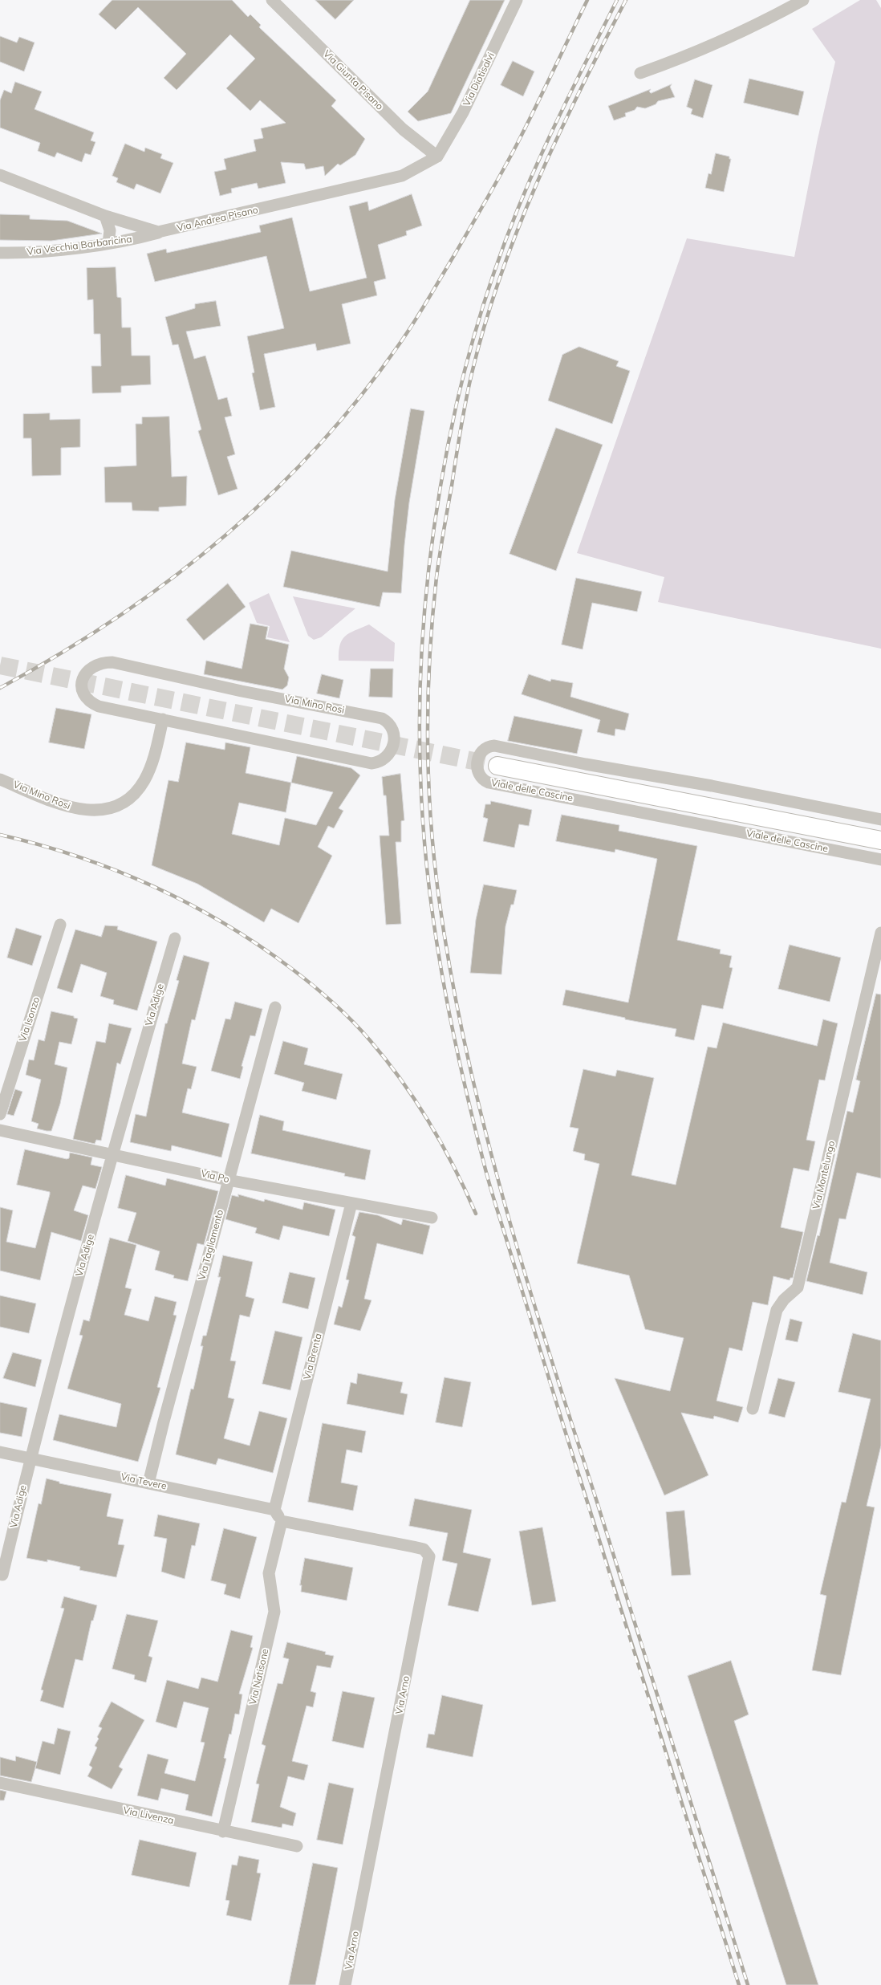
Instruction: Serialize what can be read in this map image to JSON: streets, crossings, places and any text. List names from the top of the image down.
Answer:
{
  "streets": {
    "main road": ["Viale delle Cascine"],
    "street": [
      "Via Diotisalvi",
      "Via Giunta Pisano",
      "Via Andrea Pisano",
      "Via Vecchia Barbaricina",
      "Via Mino Rosi",
      "Via Adige",
      "Via Isonzo",
      "Via Montelungo",
      "Via Po",
      "Via Tagliamento",
      "Via Brenta",
      "Via Tevere",
      "Via Natisone",
      "Via Arno",
      "Via Livenza"
    ]
  },
  "crossings": [
    ["Via Diotisalvi", "Via Giunta Pisano"],
    ["Via Diotisalvi", "Via Andrea Pisano"],
    ["Via Giunta Pisano", "Via Andrea Pisano"],
    ["Via Andrea Pisano", "Via Vecchia Barbaricina"],
    ["Via Adige", "Via Po"],
    ["Via Adige", "Via Tevere"],
    ["Via Po", "Via Tagliamento"],
    ["Via Po", "Via Brenta"],
    ["Via Tagliamento", "Via Tevere"],
    ["Via Brenta", "Via Tevere"],
    ["Via Natisone", "Via Arno"],
    ["Via Natisone", "Via Livenza"]
  ]
}
